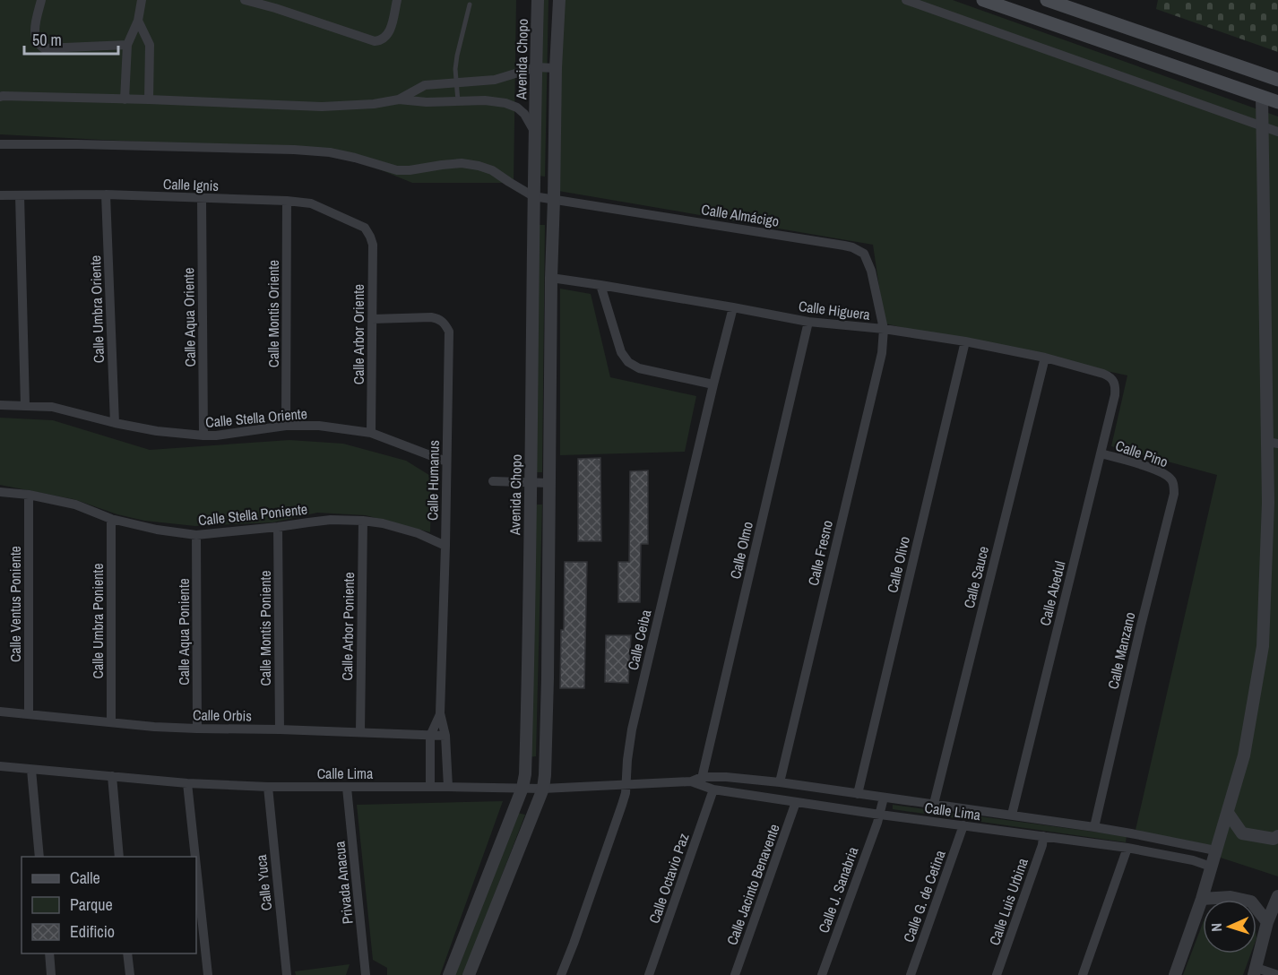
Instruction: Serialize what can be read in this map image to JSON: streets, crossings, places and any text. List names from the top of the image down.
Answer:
{
  "streets": {
    "street": [
      "Avenida Chopo",
      "Calle Ignis",
      "Calle Almácigo",
      "Calle Umbra Oriente",
      "Calle Higuera",
      "Calle Montis Oriente",
      "Calle Aqua Oriente",
      "Calle Arbor Oriente",
      "Calle Stella Oriente",
      "Calle Pino",
      "Calle Humanus",
      "Calle Stella Poniente",
      "Calle Olmo",
      "Calle Fresno",
      "Calle Olivo",
      "Calle Sauce",
      "Calle Abedul",
      "Calle Ventus Poniente",
      "Calle Umbra Poniente",
      "Calle Arbor Poniente",
      "Calle Montis Poniente",
      "Calle Aqua Poniente",
      "Calle Ceiba",
      "Calle Manzano",
      "Calle Orbis",
      "Calle Lima",
      "Calle Octavio Paz",
      "Calle Yuca",
      "Privada Anacua",
      "Calle Jacinto Benavente",
      "Calle J. Sanabria",
      "Calle G. de Cetina",
      "Calle Luis Urbina"
    ]
  },
  "crossings": [
    ["Avenida Chopo", "Calle Almácigo"],
    ["Avenida Chopo", "Calle Lima"],
    ["Calle Ignis", "Calle Umbra Oriente"],
    ["Calle Ignis", "Calle Montis Oriente"],
    ["Calle Ignis", "Calle Aqua Oriente"],
    ["Calle Ignis", "Calle Arbor Oriente"],
    ["Calle Almácigo", "Calle Higuera"],
    ["Calle Almácigo", "Calle Fresno"],
    ["Calle Umbra Oriente", "Calle Stella Oriente"],
    ["Calle Higuera", "Calle Olmo"],
    ["Calle Higuera", "Calle Fresno"],
    ["Calle Higuera", "Calle Olivo"],
    ["Calle Higuera", "Calle Sauce"],
    ["Calle Higuera", "Calle Abedul"],
    ["Calle Higuera", "Calle Ceiba"],
    ["Calle Montis Oriente", "Calle Stella Oriente"],
    ["Calle Aqua Oriente", "Calle Stella Oriente"],
    ["Calle Arbor Oriente", "Calle Stella Oriente"],
    ["Calle Arbor Oriente", "Calle Humanus"],
    ["Calle Stella Oriente", "Calle Humanus"],
    ["Calle Pino", "Calle Abedul"],
    ["Calle Pino", "Calle Manzano"],
    ["Calle Humanus", "Calle Stella Poniente"],
    ["Calle Humanus", "Calle Orbis"],
    ["Calle Humanus", "Calle Lima"],
    ["Calle Stella Poniente", "Calle Ventus Poniente"],
    ["Calle Stella Poniente", "Calle Umbra Poniente"],
    ["Calle Stella Poniente", "Calle Arbor Poniente"],
    ["Calle Stella Poniente", "Calle Montis Poniente"],
    ["Calle Stella Poniente", "Calle Aqua Poniente"],
    ["Calle Olmo", "Calle Lima"],
    ["Calle Fresno", "Calle Lima"],
    ["Calle Olivo", "Calle Lima"],
    ["Calle Sauce", "Calle Lima"],
    ["Calle Abedul", "Calle Lima"],
    ["Calle Ventus Poniente", "Calle Orbis"],
    ["Calle Umbra Poniente", "Calle Orbis"],
    ["Calle Arbor Poniente", "Calle Orbis"],
    ["Calle Montis Poniente", "Calle Orbis"],
    ["Calle Aqua Poniente", "Calle Orbis"],
    ["Calle Ceiba", "Calle Lima"],
    ["Calle Manzano", "Calle Lima"],
    ["Calle Lima", "Calle Octavio Paz"],
    ["Calle Lima", "Calle Yuca"],
    ["Calle Lima", "Privada Anacua"],
    ["Calle Lima", "Calle Jacinto Benavente"],
    ["Calle Lima", "Calle J. Sanabria"],
    ["Calle Lima", "Calle G. de Cetina"],
    ["Calle Lima", "Calle Luis Urbina"]
  ],
  "legend": ["Calle", "Parque", "Edificio"],
  "scale_bar": "50 m",
  "north": "left"
}
